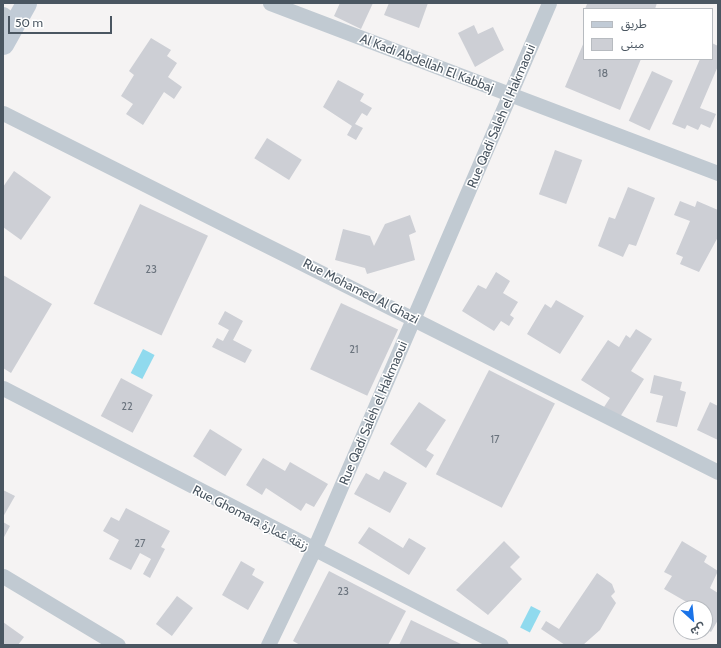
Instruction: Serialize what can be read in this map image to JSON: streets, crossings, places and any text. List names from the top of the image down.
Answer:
{
  "streets": {
    "street": [
      "Al Kadi Abdellah El Kabbaj",
      "Rue Qadi Saleh el Hakmaoui",
      "Rue Mohamed Al Ghazi",
      "Rue Ghomara زنقة غمارة"
    ]
  },
  "crossings": [
    ["Al Kadi Abdellah El Kabbaj", "Rue Qadi Saleh el Hakmaoui"],
    ["Rue Qadi Saleh el Hakmaoui", "Rue Mohamed Al Ghazi"],
    ["Rue Qadi Saleh el Hakmaoui", "Rue Ghomara زنقة غمارة"]
  ],
  "house_numbers": [
    "18",
    "23",
    "21",
    "22",
    "17",
    "27",
    "23"
  ],
  "legend": ["طريق", "مبنى"],
  "scale_bar": "50 m",
  "north": "bottom right"
}
